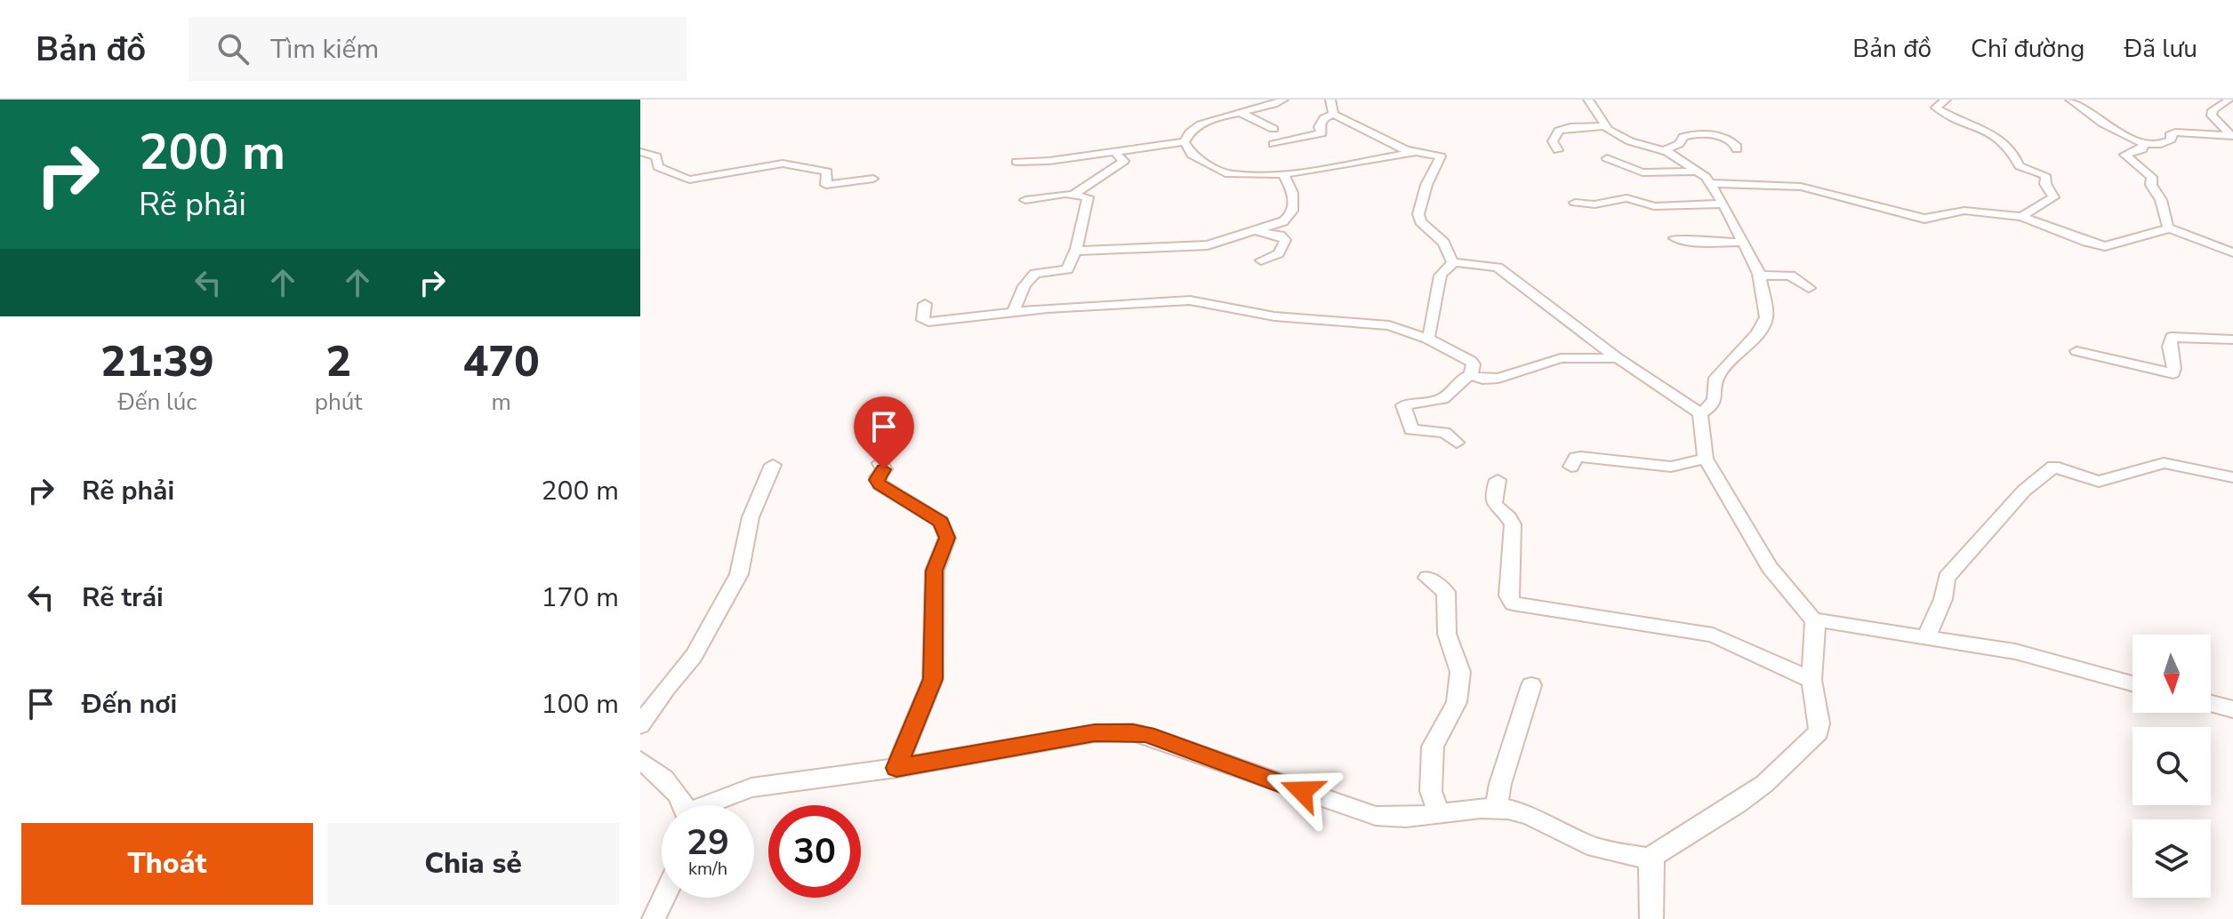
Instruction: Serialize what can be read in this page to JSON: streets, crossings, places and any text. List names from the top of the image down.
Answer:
{
  "north": "bottom",
  "page": {
    "header": "Bản đồ",
    "search": "Tìm kiếm",
    "nav": ["Bản đồ", "Chỉ đường", "Đã lưu"],
    "turn": ["200 m", "Rẽ phải"],
    "eta": [
      "21:39",
      "Đến lúc",
      "2",
      "phút",
      "470",
      "m"
    ],
    "list": [
      {
        "name": "Rẽ phải",
        "value": "200 m"
      },
      {
        "name": "Rẽ trái",
        "value": "170 m"
      },
      {
        "name": "Đến nơi",
        "value": "100 m"
      }
    ],
    "speed": "29 km/h",
    "limit": "30",
    "buttons": ["Thoát", "Chia sẻ"]
  }
}
